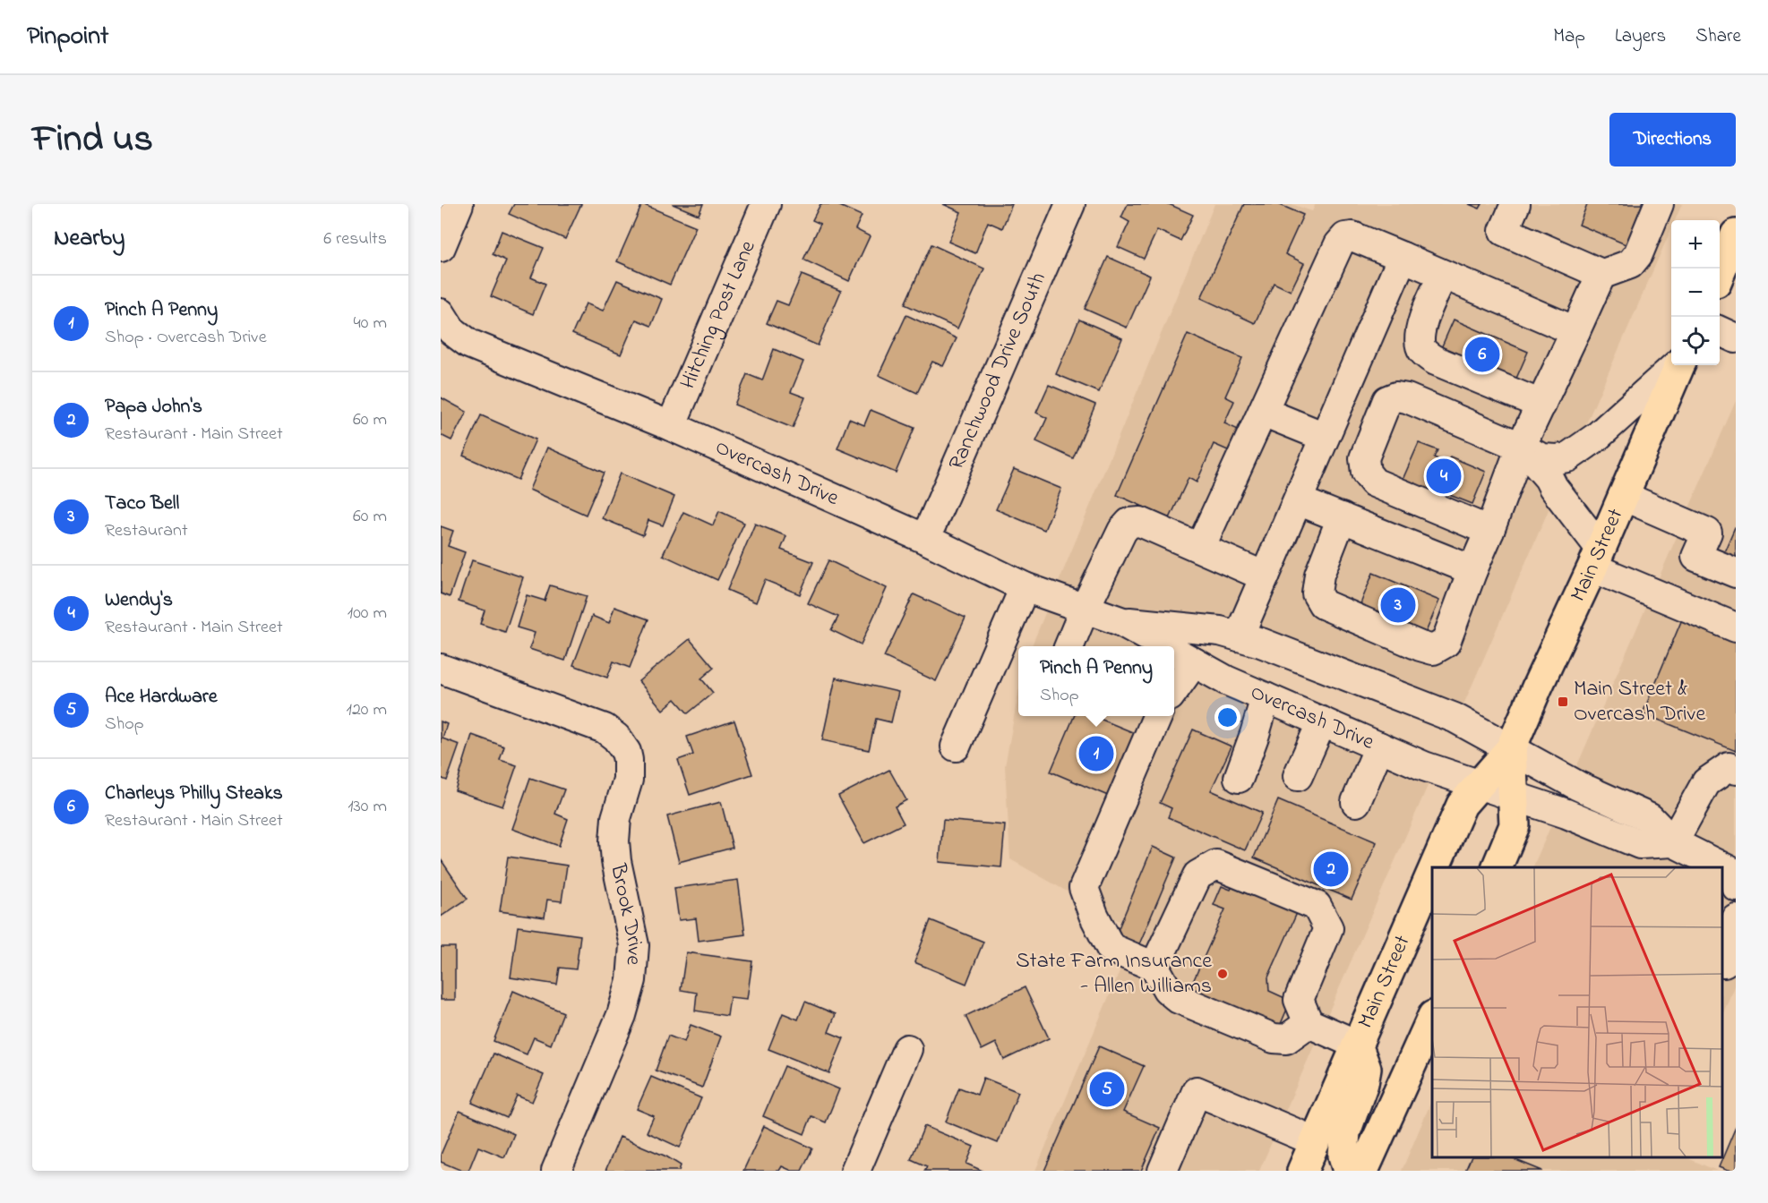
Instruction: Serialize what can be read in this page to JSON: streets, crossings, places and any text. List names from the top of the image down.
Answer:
{
  "streets": {
    "main road": ["Main Street"],
    "street": [
      "Hitching Post Lane",
      "Ranchwood Drive South",
      "Overcash Drive",
      "Brook Drive"
    ]
  },
  "crossings": [
    ["Hitching Post Lane", "Overcash Drive"],
    ["Ranchwood Drive South", "Overcash Drive"],
    ["Overcash Drive", "Main Street"]
  ],
  "places": {
    "transit": ["Main Street & Overcash Drive"],
    "other": ["State Farm Insurance - Allen Williams"]
  },
  "page": {
    "header": "Pinpoint",
    "nav": ["Map", "Layers", "Share"],
    "title": "Find us",
    "buttons": "Directions",
    "heading": ["Nearby", "6 results"],
    "map_buttons": ["+", "−"],
    "list": [
      {
        "mark": "1",
        "name": "Pinch A Penny",
        "note": "Shop · Overcash Drive",
        "value": "40 m"
      },
      {
        "mark": "2",
        "name": "Papa John's",
        "note": "Restaurant · Main Street",
        "value": "60 m"
      },
      {
        "mark": "3",
        "name": "Taco Bell",
        "note": "Restaurant",
        "value": "60 m"
      },
      {
        "mark": "4",
        "name": "Wendy's",
        "note": "Restaurant · Main Street",
        "value": "100 m"
      },
      {
        "mark": "5",
        "name": "Ace Hardware",
        "note": "Shop",
        "value": "120 m"
      },
      {
        "mark": "6",
        "name": "Charleys Philly Steaks",
        "note": "Restaurant · Main Street",
        "value": "130 m"
      }
    ],
    "pins": [
      "6",
      "4",
      "3",
      "1",
      "2",
      "5"
    ],
    "popup": ["Pinch A Penny", "Shop"]
  }
}
